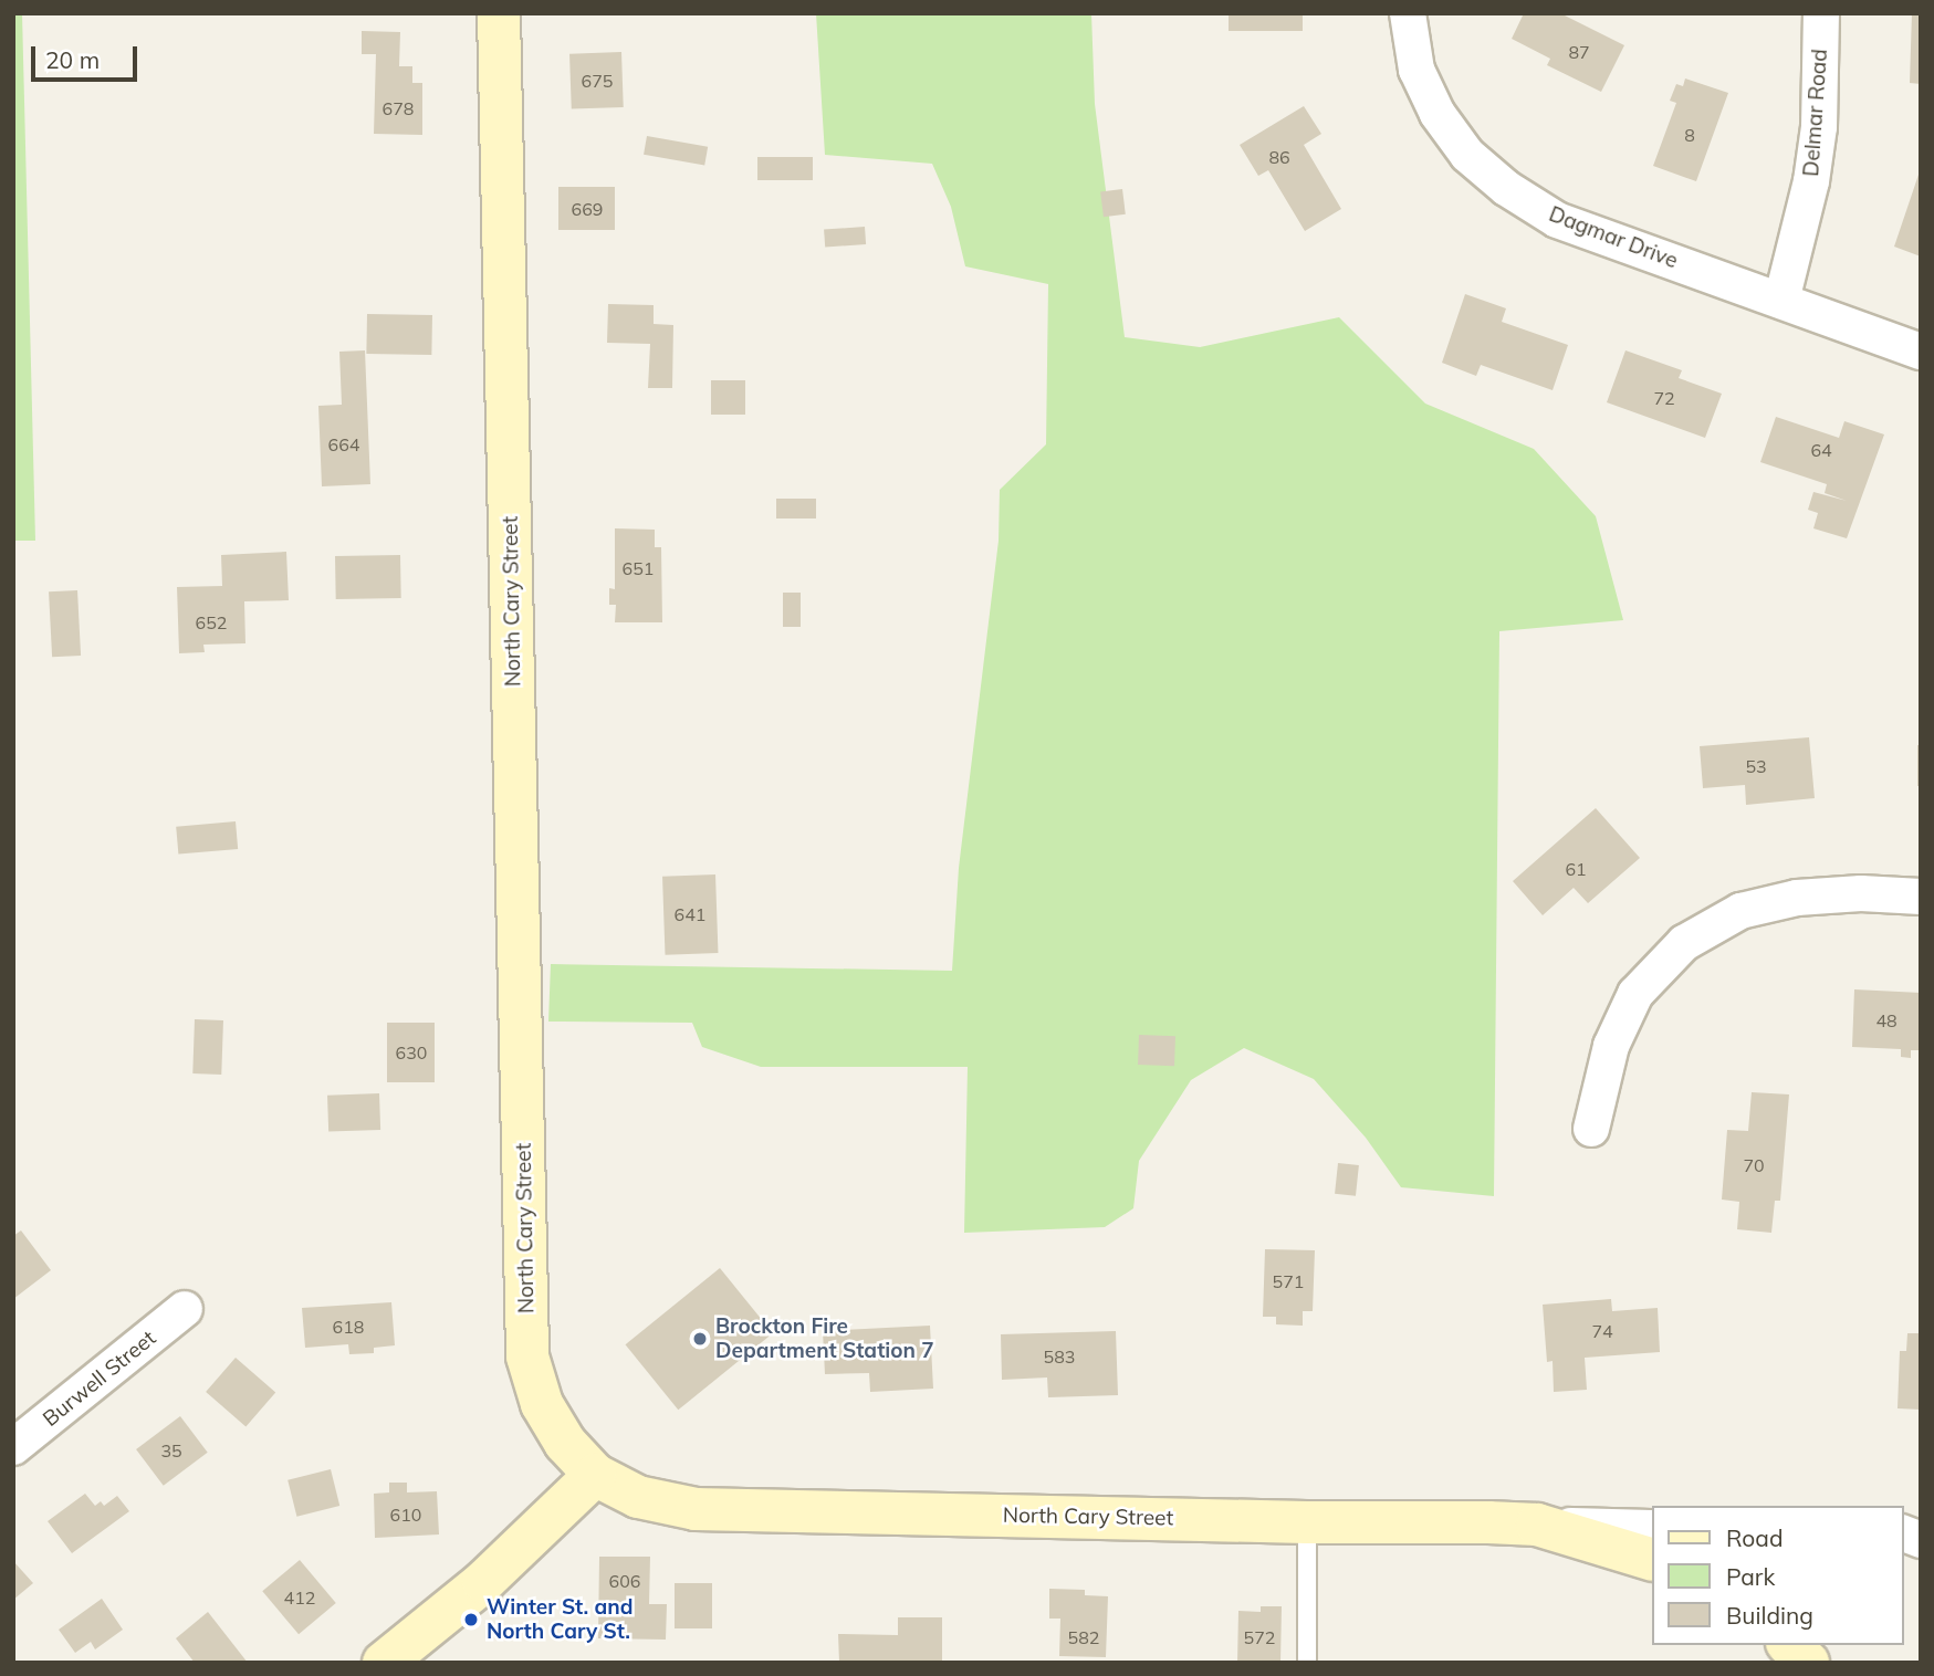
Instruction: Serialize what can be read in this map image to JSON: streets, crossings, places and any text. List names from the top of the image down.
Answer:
{
  "streets": {
    "main road": ["North Cary Street"],
    "street": ["Delmar Road", "Dagmar Drive", "Burwell Street"]
  },
  "crossings": [
    ["Delmar Road", "Dagmar Drive"]
  ],
  "places": ["Brockton Fire Department Station 7", "Winter St. and North Cary St."],
  "house_numbers": [
    "87",
    "675",
    "678",
    "8",
    "86",
    "669",
    "72",
    "664",
    "64",
    "651",
    "652",
    "53",
    "61",
    "641",
    "48",
    "630",
    "70",
    "571",
    "618",
    "74",
    "583",
    "35",
    "610",
    "606",
    "412",
    "582",
    "572"
  ],
  "legend": ["Road", "Park", "Building"],
  "scale_bar": "20 m"
}
